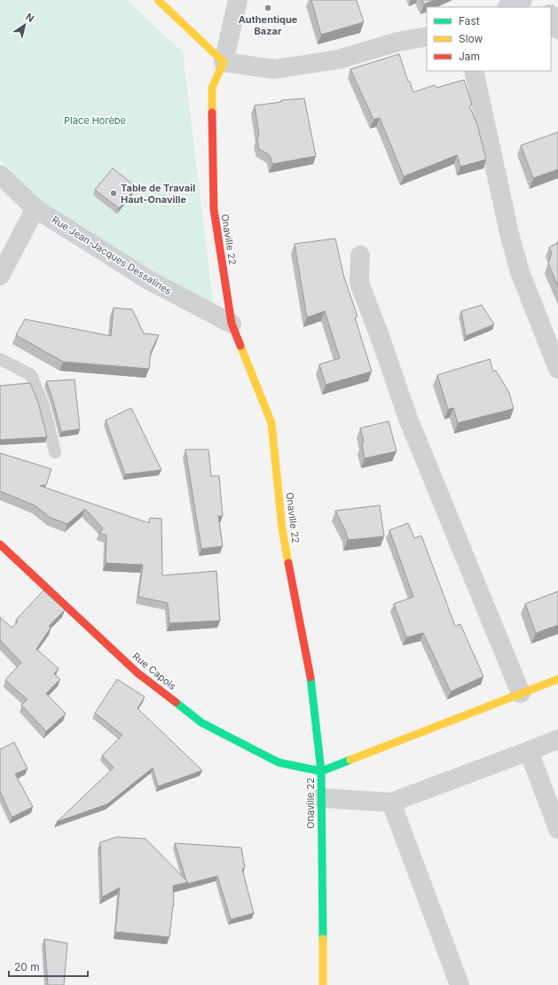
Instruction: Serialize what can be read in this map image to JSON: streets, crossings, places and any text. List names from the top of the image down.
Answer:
{
  "streets": {
    "street": ["Onaville 22", "Rue Jean-Jacques Dessalines", "Rue Capois"]
  },
  "crossings": [
    ["Onaville 22", "Rue Jean-Jacques Dessalines"],
    ["Onaville 22", "Rue Capois"]
  ],
  "parks": ["Place Horèbe"],
  "places": ["Authentique Bazar", "Table de Travail Haut-Onaville"],
  "legend": ["Fast", "Slow", "Jam"],
  "scale_bar": "20 m",
  "north": "top right"
}
